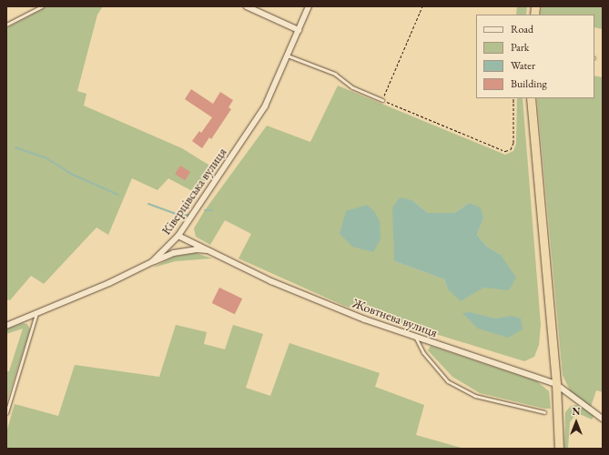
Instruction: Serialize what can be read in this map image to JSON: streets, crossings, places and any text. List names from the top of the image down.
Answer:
{
  "streets": {
    "street": ["Ківерцівська вулиця", "Жовтнева вулиця"]
  },
  "crossings": [
    ["Ківерцівська вулиця", "Жовтнева вулиця"]
  ],
  "legend": [
    "Road",
    "Park",
    "Water",
    "Building"
  ],
  "north": "top"
}
